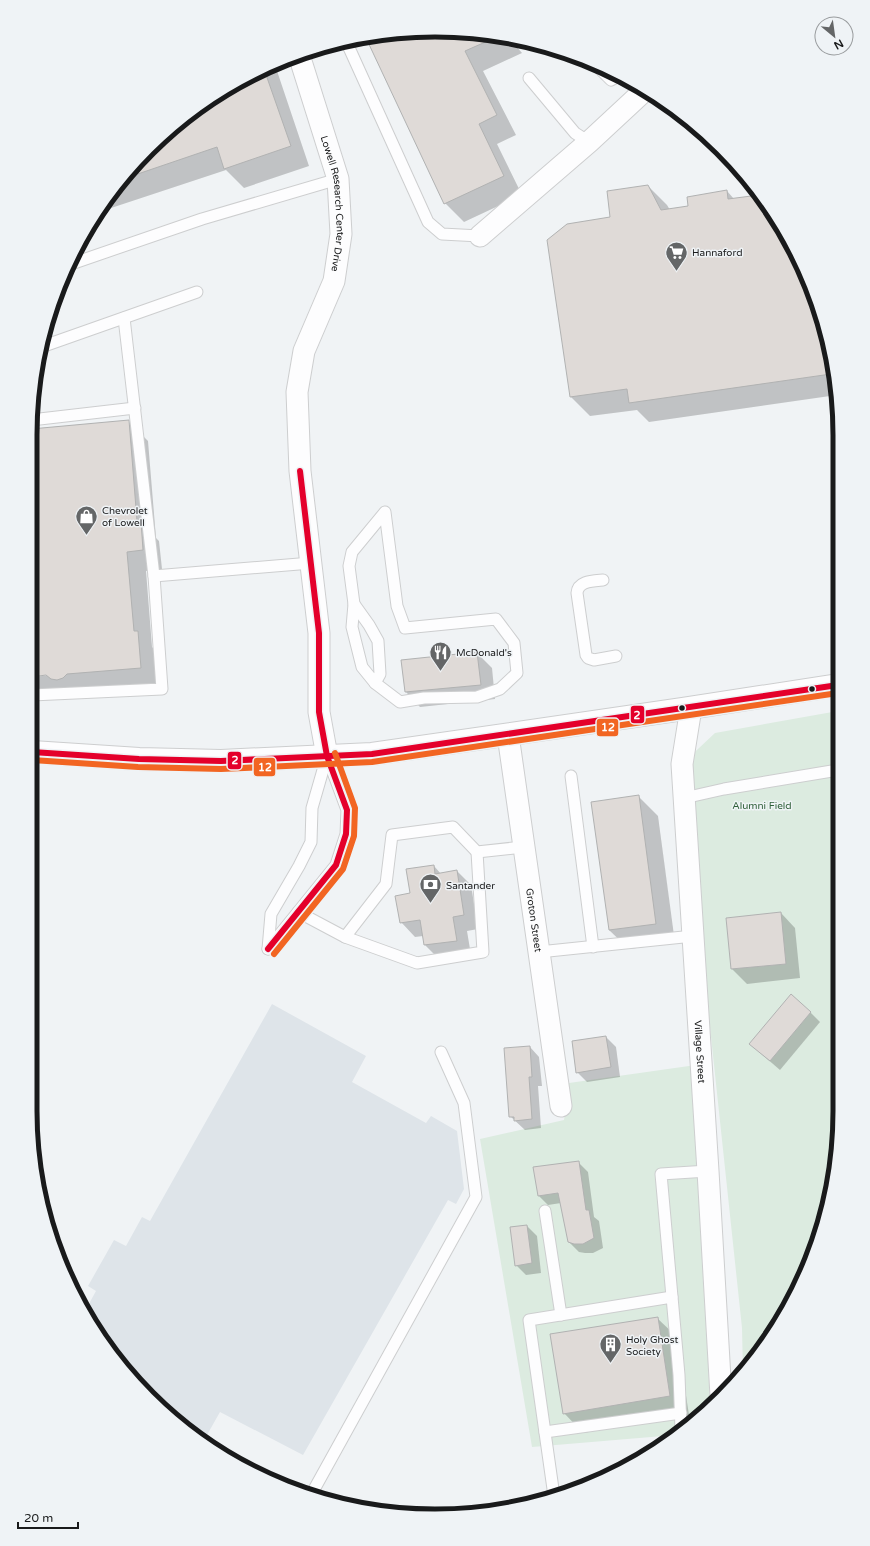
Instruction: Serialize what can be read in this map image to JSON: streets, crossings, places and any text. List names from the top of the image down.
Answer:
{
  "streets": {
    "street": ["Lowell Research Center Drive", "Groton Street", "Village Street"]
  },
  "parks": ["Alumni Field"],
  "places": {
    "supermarket": ["Hannaford"],
    "shop": ["Chevrolet of Lowell"],
    "restaurant": ["McDonald's"],
    "bank": ["Santander"],
    "building": ["Holy Ghost Society"]
  },
  "lines": ["transit line 2", "transit line 12"],
  "scale_bar": "20 m",
  "north": "bottom right"
}
